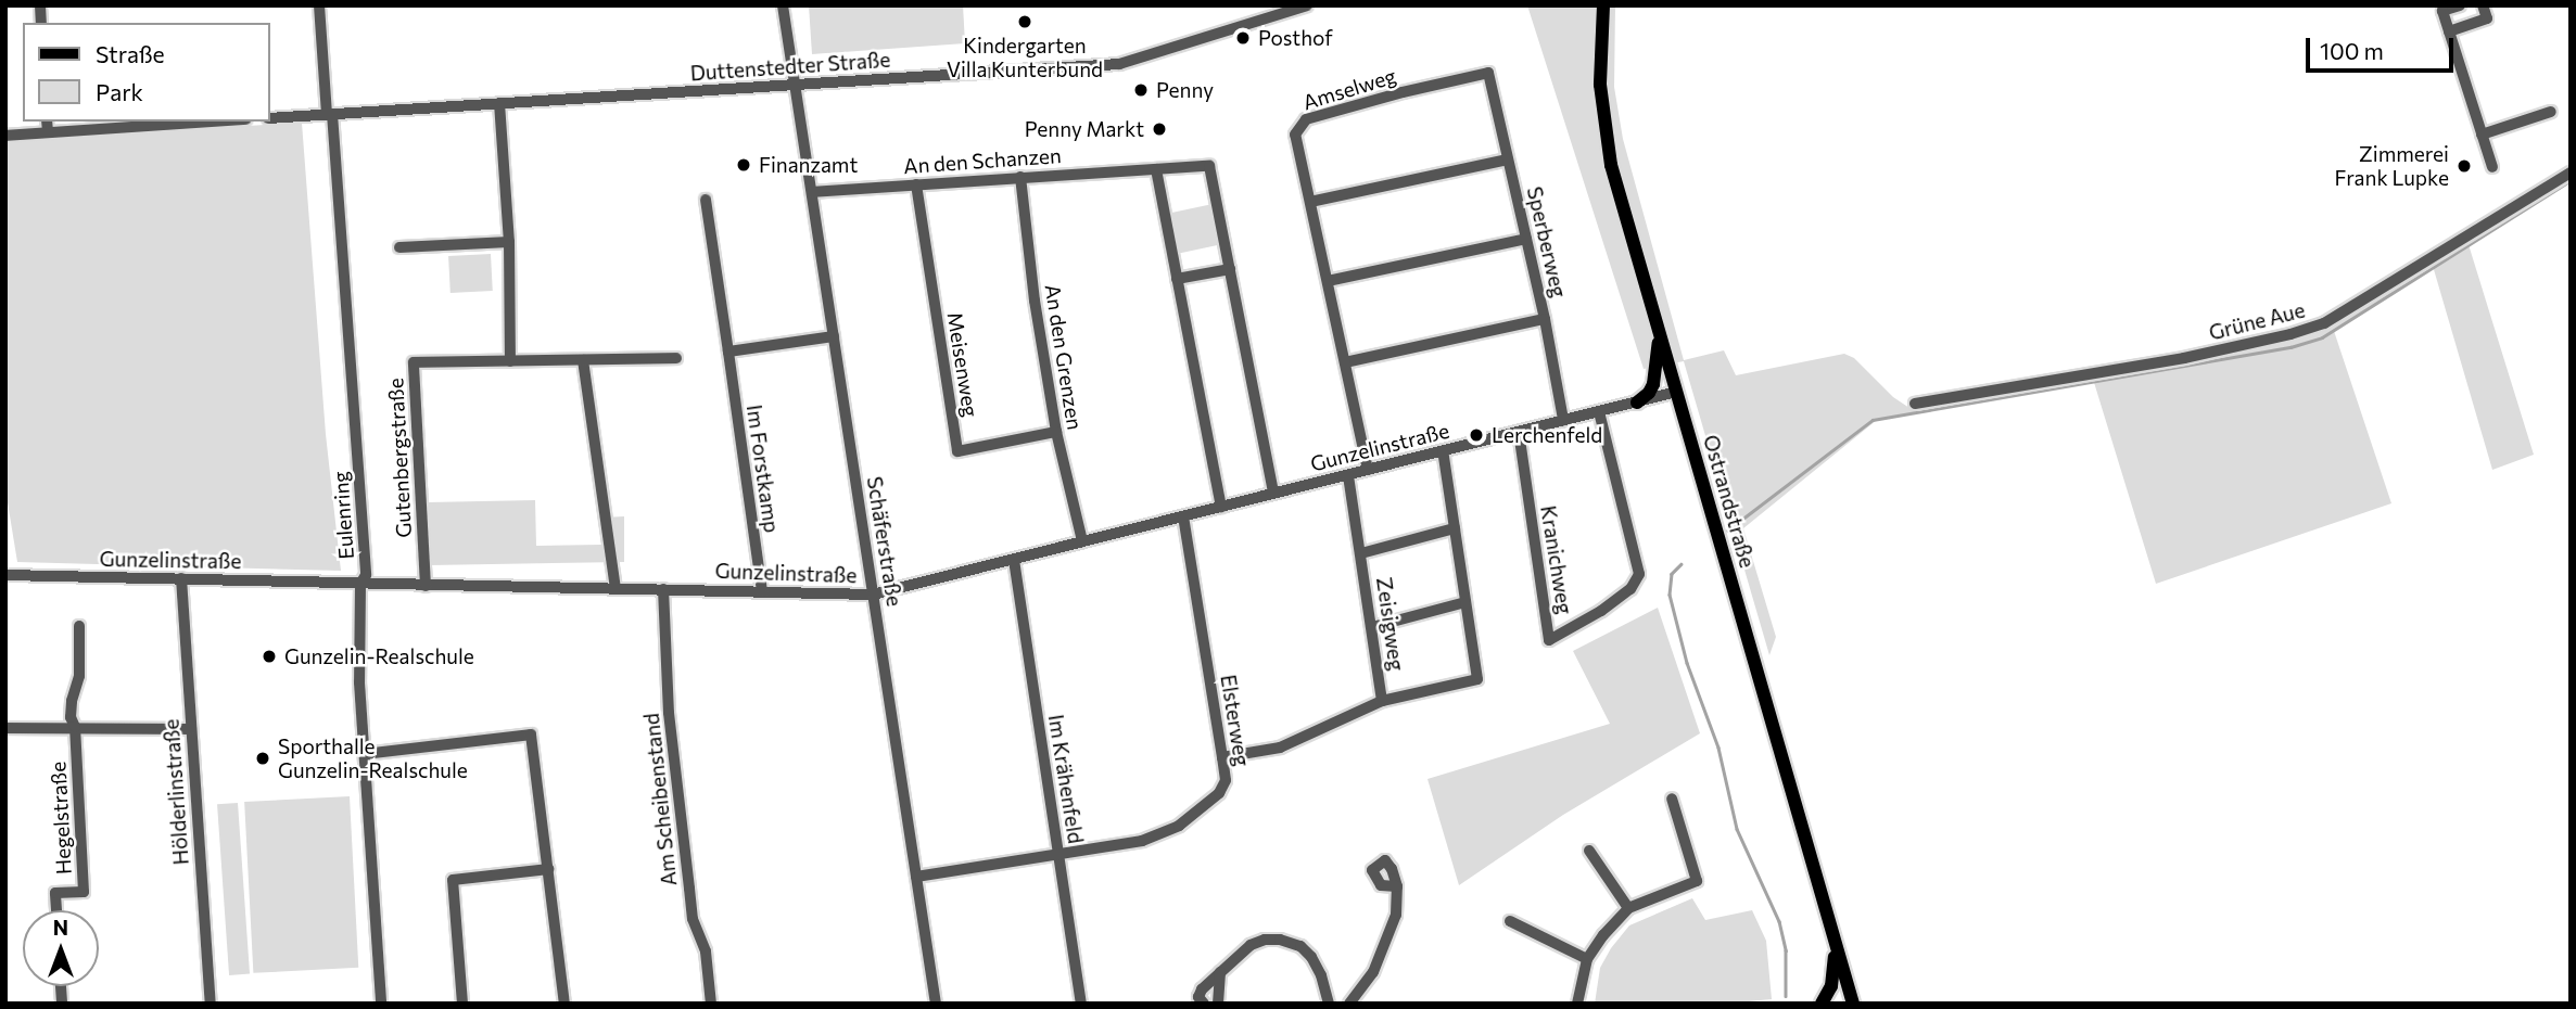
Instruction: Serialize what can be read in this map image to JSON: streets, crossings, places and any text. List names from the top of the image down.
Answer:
{
  "streets": {
    "main road": ["Ostrandstraße"],
    "street": [
      "Duttenstedter Straße",
      "Amselweg",
      "An den Schanzen",
      "Sperberweg",
      "Grüne Aue",
      "An den Grenzen",
      "Meisenweg",
      "Gunzelinstraße",
      "Gutenbergstraße",
      "Im Forstkamp",
      "Eulenring",
      "Schäferstraße",
      "Kranichweg",
      "Zeisigweg",
      "Elsterweg",
      "Im Krähenfeld",
      "Hölderlinstraße",
      "Am Scheibenstand",
      "Hegelstraße"
    ]
  },
  "crossings": [
    ["Duttenstedter Straße", "Eulenring"],
    ["Duttenstedter Straße", "Schäferstraße"],
    ["Amselweg", "Sperberweg"],
    ["Amselweg", "Gunzelinstraße"],
    ["An den Schanzen", "An den Grenzen"],
    ["An den Schanzen", "Meisenweg"],
    ["An den Schanzen", "Gunzelinstraße"],
    ["An den Schanzen", "Schäferstraße"],
    ["Sperberweg", "Gunzelinstraße"],
    ["An den Grenzen", "Meisenweg"],
    ["An den Grenzen", "Gunzelinstraße"],
    ["Gunzelinstraße", "Gutenbergstraße"],
    ["Gunzelinstraße", "Im Forstkamp"],
    ["Gunzelinstraße", "Ostrandstraße"],
    ["Gunzelinstraße", "Eulenring"],
    ["Gunzelinstraße", "Schäferstraße"],
    ["Gunzelinstraße", "Kranichweg"],
    ["Gunzelinstraße", "Zeisigweg"],
    ["Gunzelinstraße", "Elsterweg"],
    ["Gunzelinstraße", "Im Krähenfeld"],
    ["Gunzelinstraße", "Hölderlinstraße"],
    ["Gunzelinstraße", "Am Scheibenstand"],
    ["Schäferstraße", "Elsterweg"],
    ["Zeisigweg", "Elsterweg"],
    ["Elsterweg", "Im Krähenfeld"]
  ],
  "places": [
    "Kindergarten Villa Kunterbund",
    "Posthof",
    "Penny",
    "Penny Markt",
    "Finanzamt",
    "Zimmerei Frank Lupke",
    "Lerchenfeld",
    "Gunzelin-Realschule",
    "Sporthalle Gunzelin-Realschule"
  ],
  "legend": ["Straße", "Park"],
  "scale_bar": "100 m",
  "north": "top"
}
